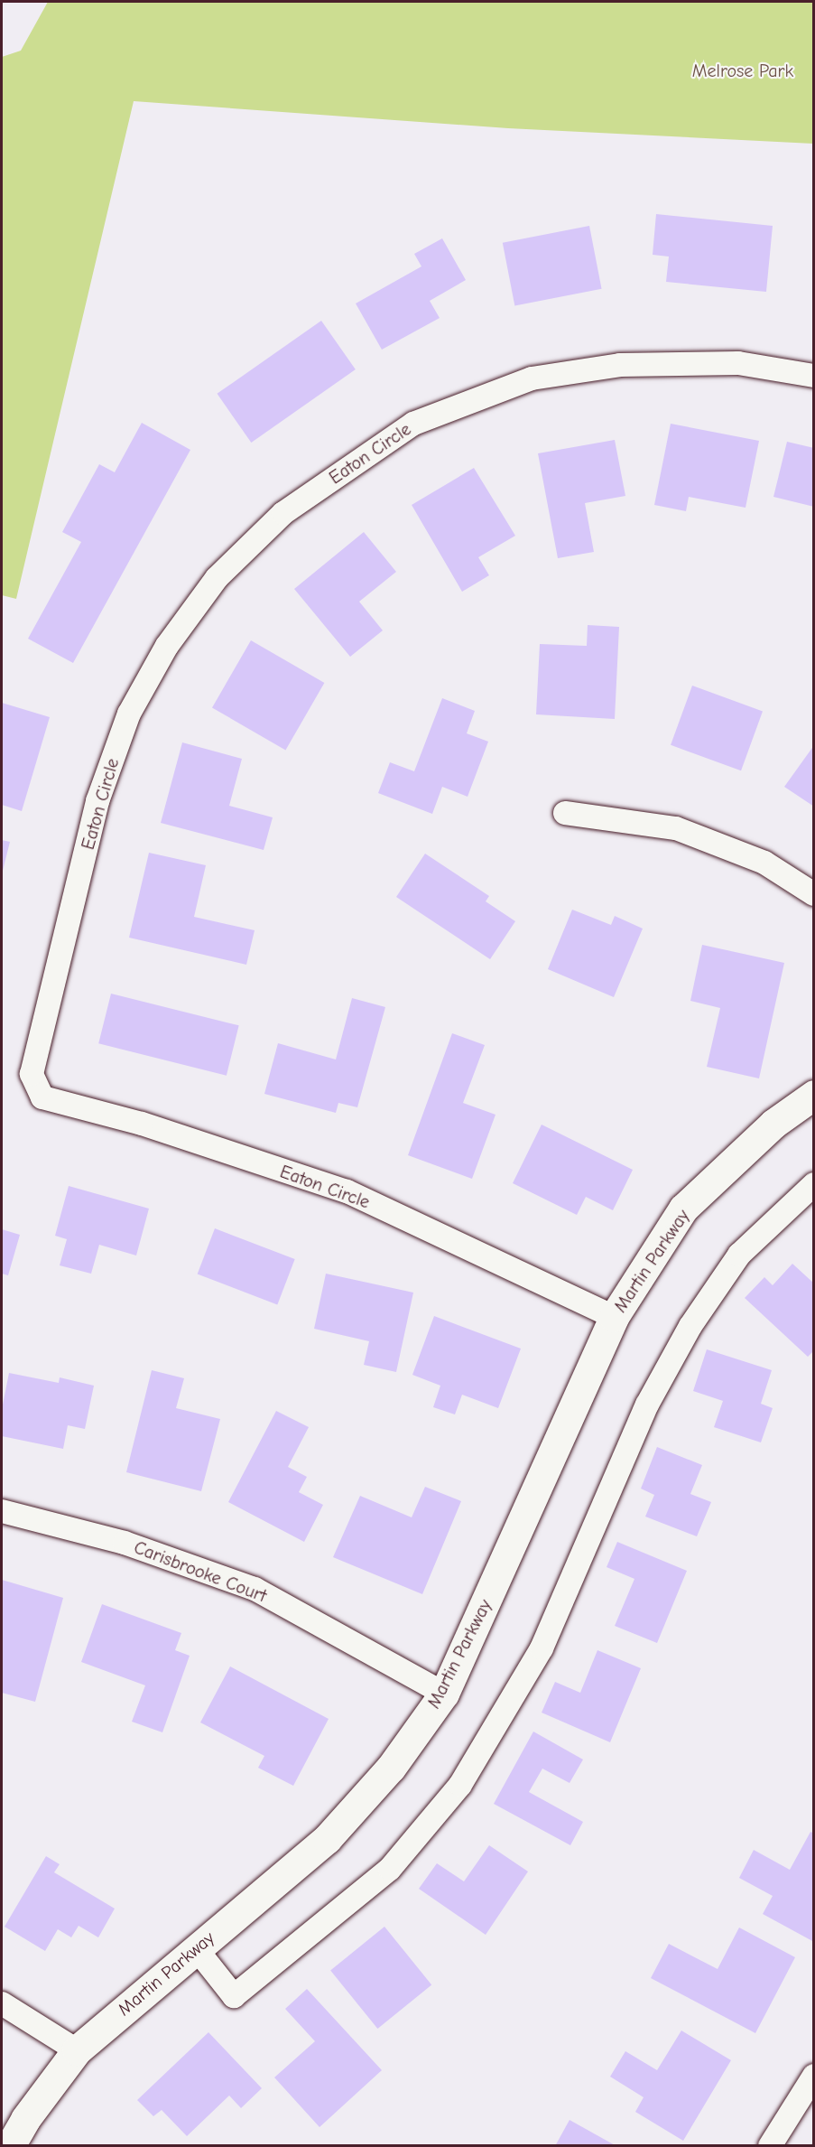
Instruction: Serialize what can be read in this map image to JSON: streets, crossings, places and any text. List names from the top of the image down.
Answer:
{
  "streets": {
    "street": ["Eaton Circle", "Martin Parkway", "Carisbrooke Court"]
  },
  "crossings": [
    ["Eaton Circle", "Martin Parkway"],
    ["Martin Parkway", "Carisbrooke Court"]
  ],
  "parks": ["Melrose Park"]
}
